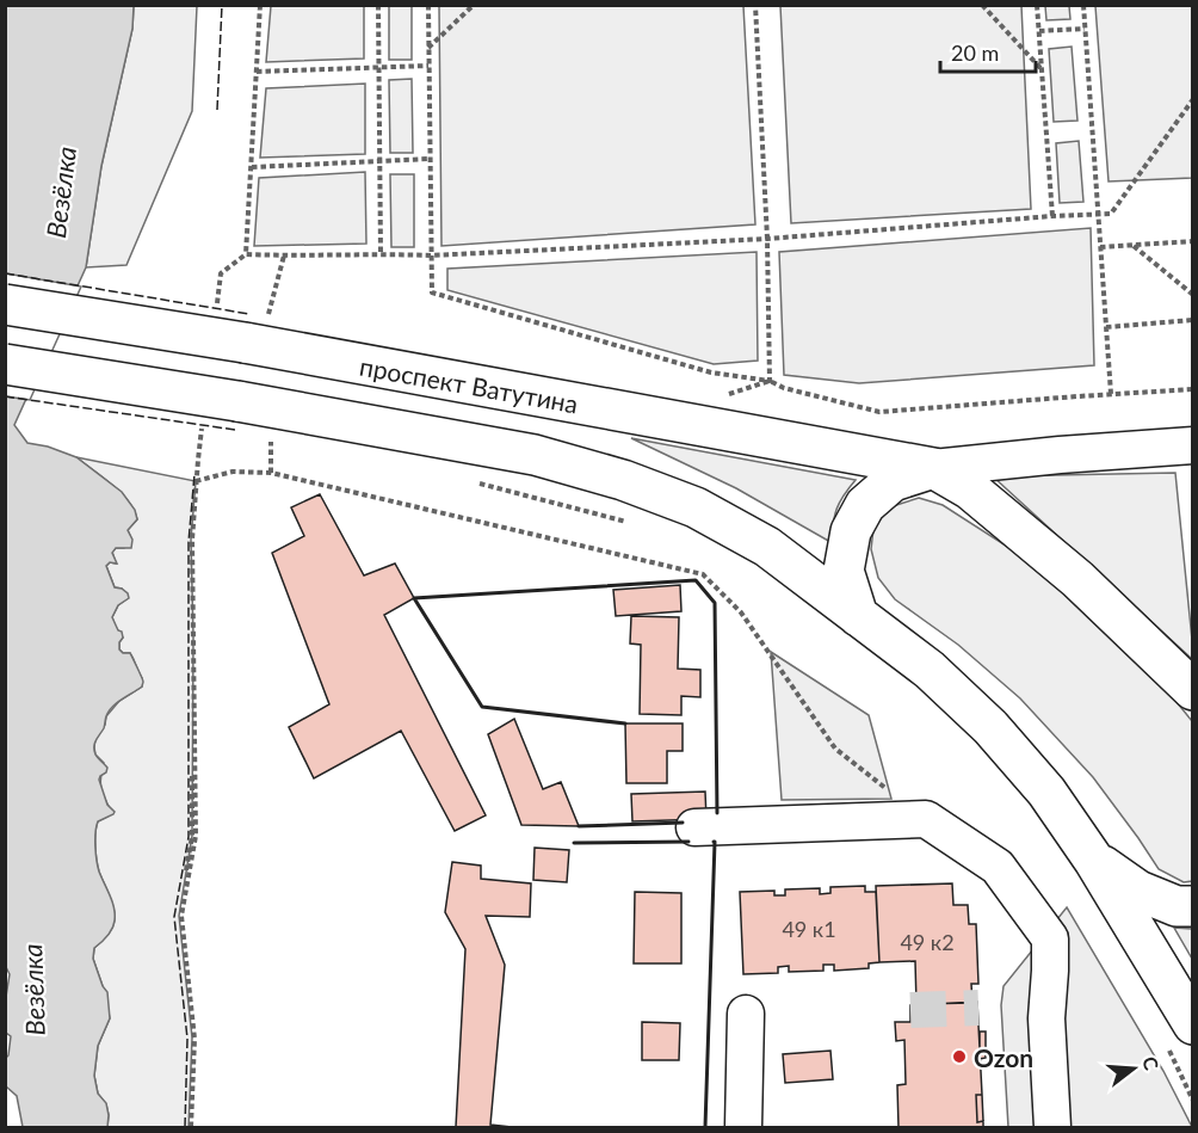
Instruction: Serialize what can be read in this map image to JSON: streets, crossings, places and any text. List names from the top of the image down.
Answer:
{
  "streets": {
    "main road": ["проспект Ватутина"]
  },
  "water": ["Везёлка"],
  "places": ["Ozon"],
  "house_numbers": ["49 к1", "49 к2"],
  "scale_bar": "20 m",
  "north": "right"
}
